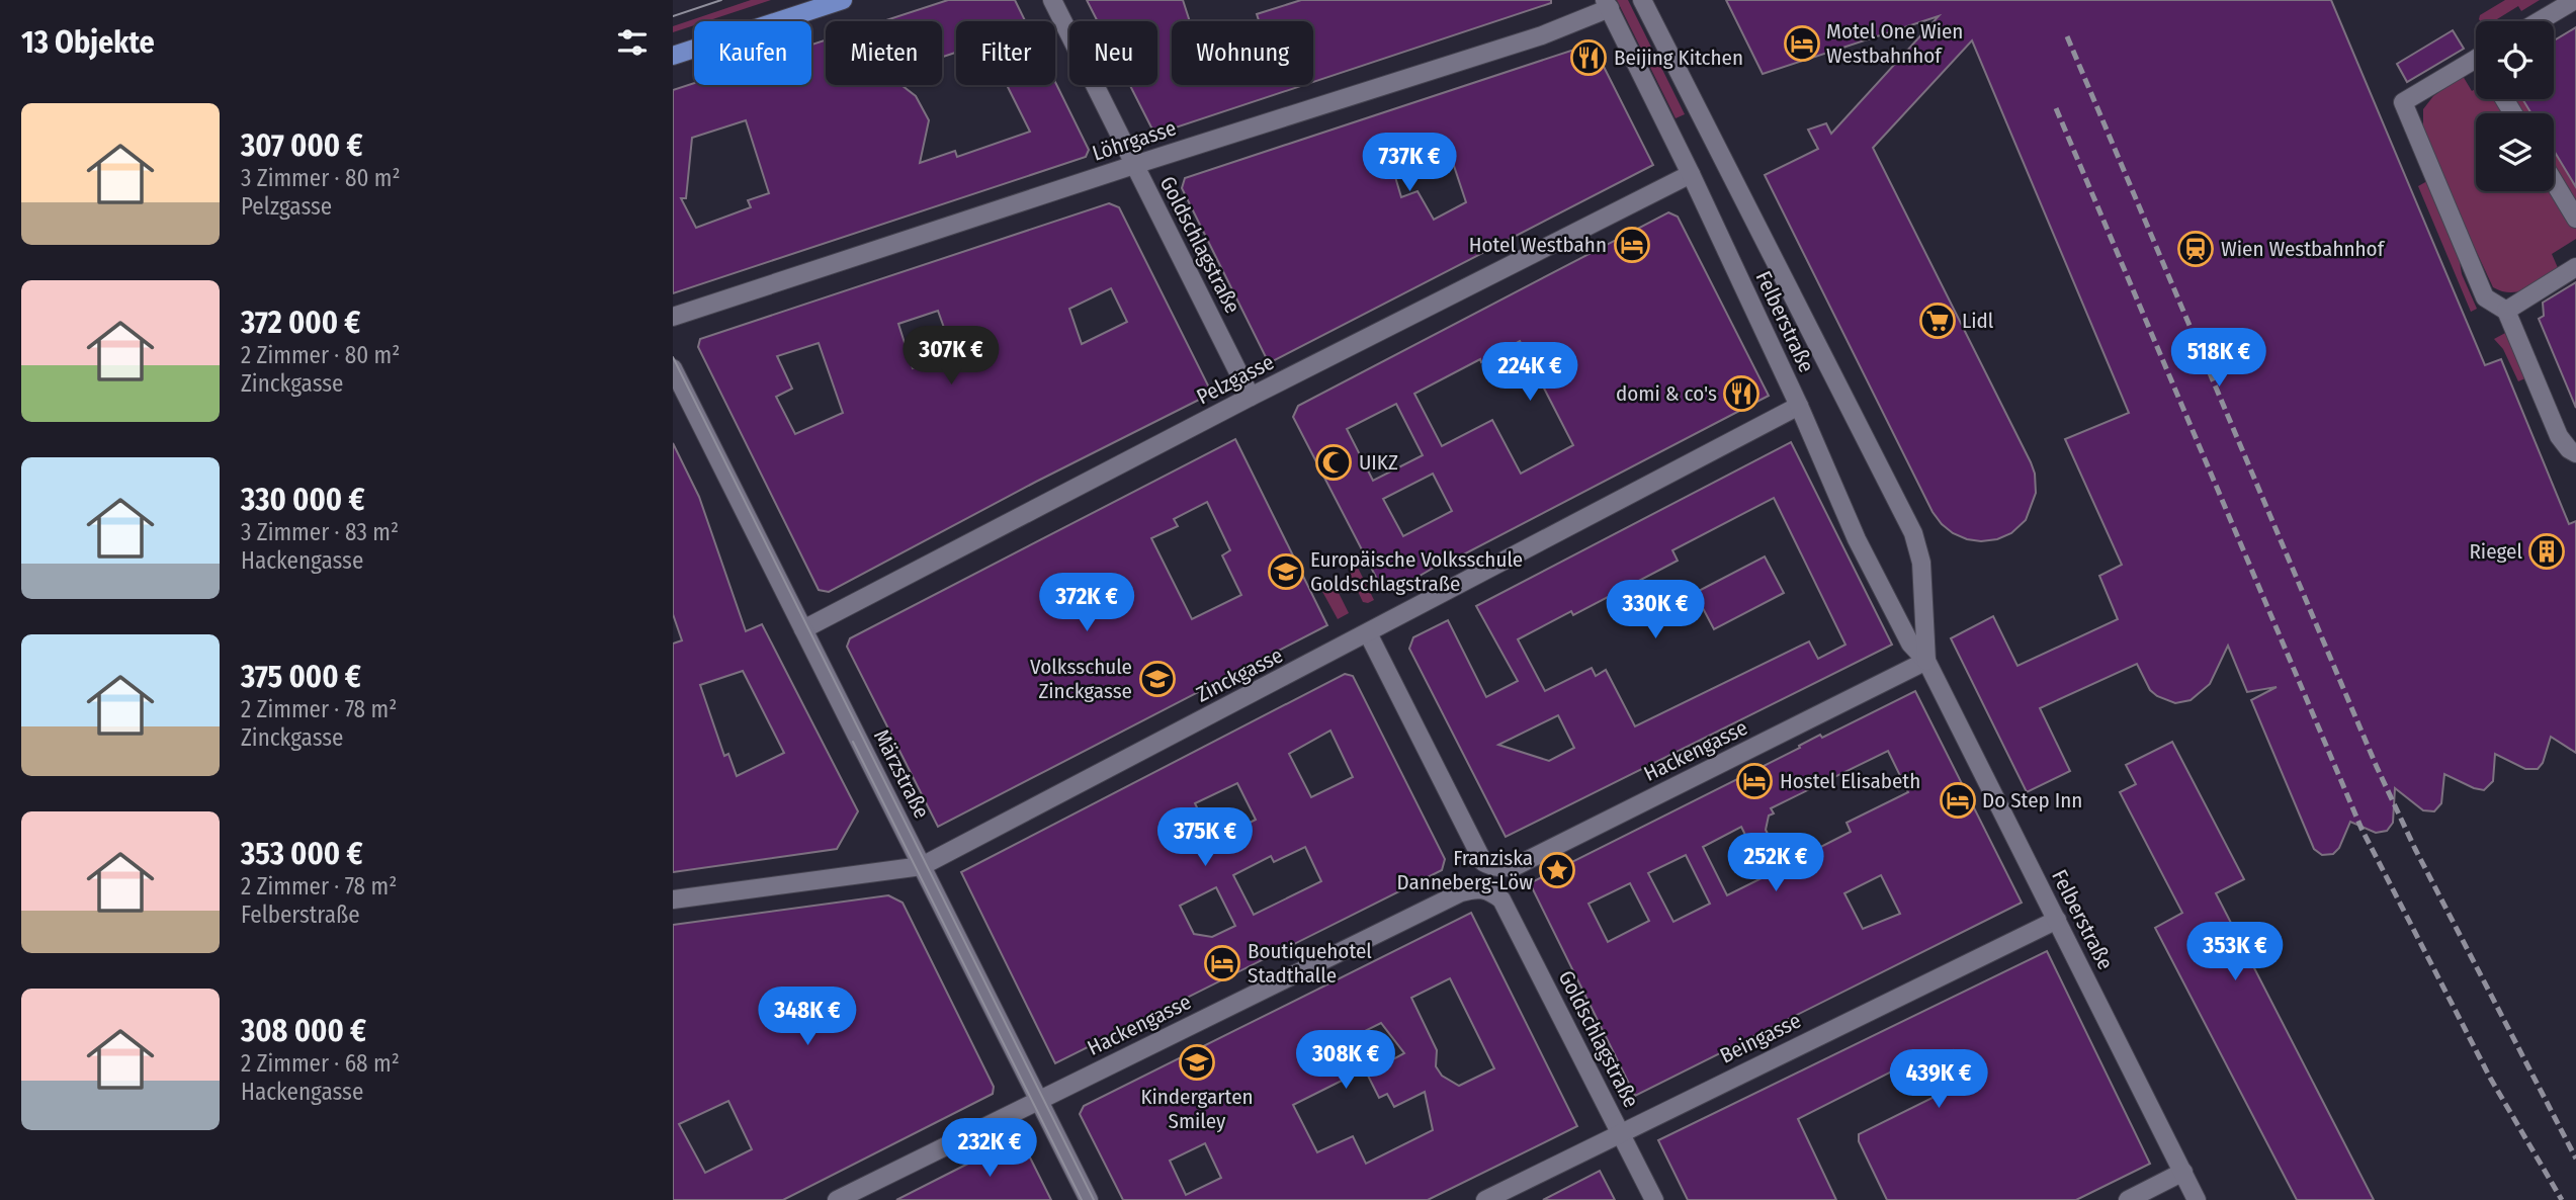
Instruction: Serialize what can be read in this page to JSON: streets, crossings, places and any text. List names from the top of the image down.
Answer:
{
  "streets": {
    "street": [
      "Löhrgasse",
      "Goldschlagstraße",
      "Felberstraße",
      "Pelzgasse",
      "Zinckgasse",
      "Hackengasse",
      "Märzstraße",
      "Beingasse"
    ]
  },
  "crossings": [
    ["Löhrgasse", "Goldschlagstraße"],
    ["Löhrgasse", "Felberstraße"],
    ["Goldschlagstraße", "Pelzgasse"],
    ["Goldschlagstraße", "Hackengasse"],
    ["Goldschlagstraße", "Beingasse"],
    ["Felberstraße", "Pelzgasse"],
    ["Felberstraße", "Zinckgasse"],
    ["Felberstraße", "Hackengasse"],
    ["Felberstraße", "Beingasse"],
    ["Pelzgasse", "Märzstraße"],
    ["Zinckgasse", "Hackengasse"],
    ["Zinckgasse", "Märzstraße"],
    ["Hackengasse", "Märzstraße"]
  ],
  "places": {
    "hotel": [
      "Motel One Wien Westbahnhof",
      "Hotel Westbahn",
      "Hostel Elisabeth",
      "Do Step Inn",
      "Boutiquehotel Stadthalle"
    ],
    "restaurant": ["Beijing Kitchen", "domi & co's"],
    "station": ["Wien Westbahnhof"],
    "supermarket": ["Lidl"],
    "mosque": ["UIKZ"],
    "building": ["Riegel"],
    "school or university": ["Europäische Volksschule Goldschlagstraße", "Volksschule Zinckgasse", "Kindergarten Smiley"],
    "place": ["Franziska Danneberg-Löw"]
  },
  "page": {
    "heading": "13 Objekte",
    "chip": [
      "Kaufen",
      "Mieten",
      "Filter",
      "Neu",
      "Wohnung"
    ],
    "list": [
      {
        "name": "307 000 €",
        "note": "3 Zimmer · 80 m² · Pelzgasse"
      },
      {
        "name": "372 000 €",
        "note": "2 Zimmer · 80 m² · Zinckgasse"
      },
      {
        "name": "330 000 €",
        "note": "3 Zimmer · 83 m² · Hackengasse"
      },
      {
        "name": "375 000 €",
        "note": "2 Zimmer · 78 m² · Zinckgasse"
      },
      {
        "name": "353 000 €",
        "note": "2 Zimmer · 78 m² · Felberstraße"
      },
      {
        "name": "308 000 €",
        "note": "2 Zimmer · 68 m² · Hackengasse"
      }
    ],
    "price": [
      "737K €",
      "307K €",
      "518K €",
      "224K €",
      "372K €",
      "330K €",
      "375K €",
      "252K €",
      "353K €",
      "348K €",
      "308K €",
      "439K €",
      "232K €"
    ]
  }
}
